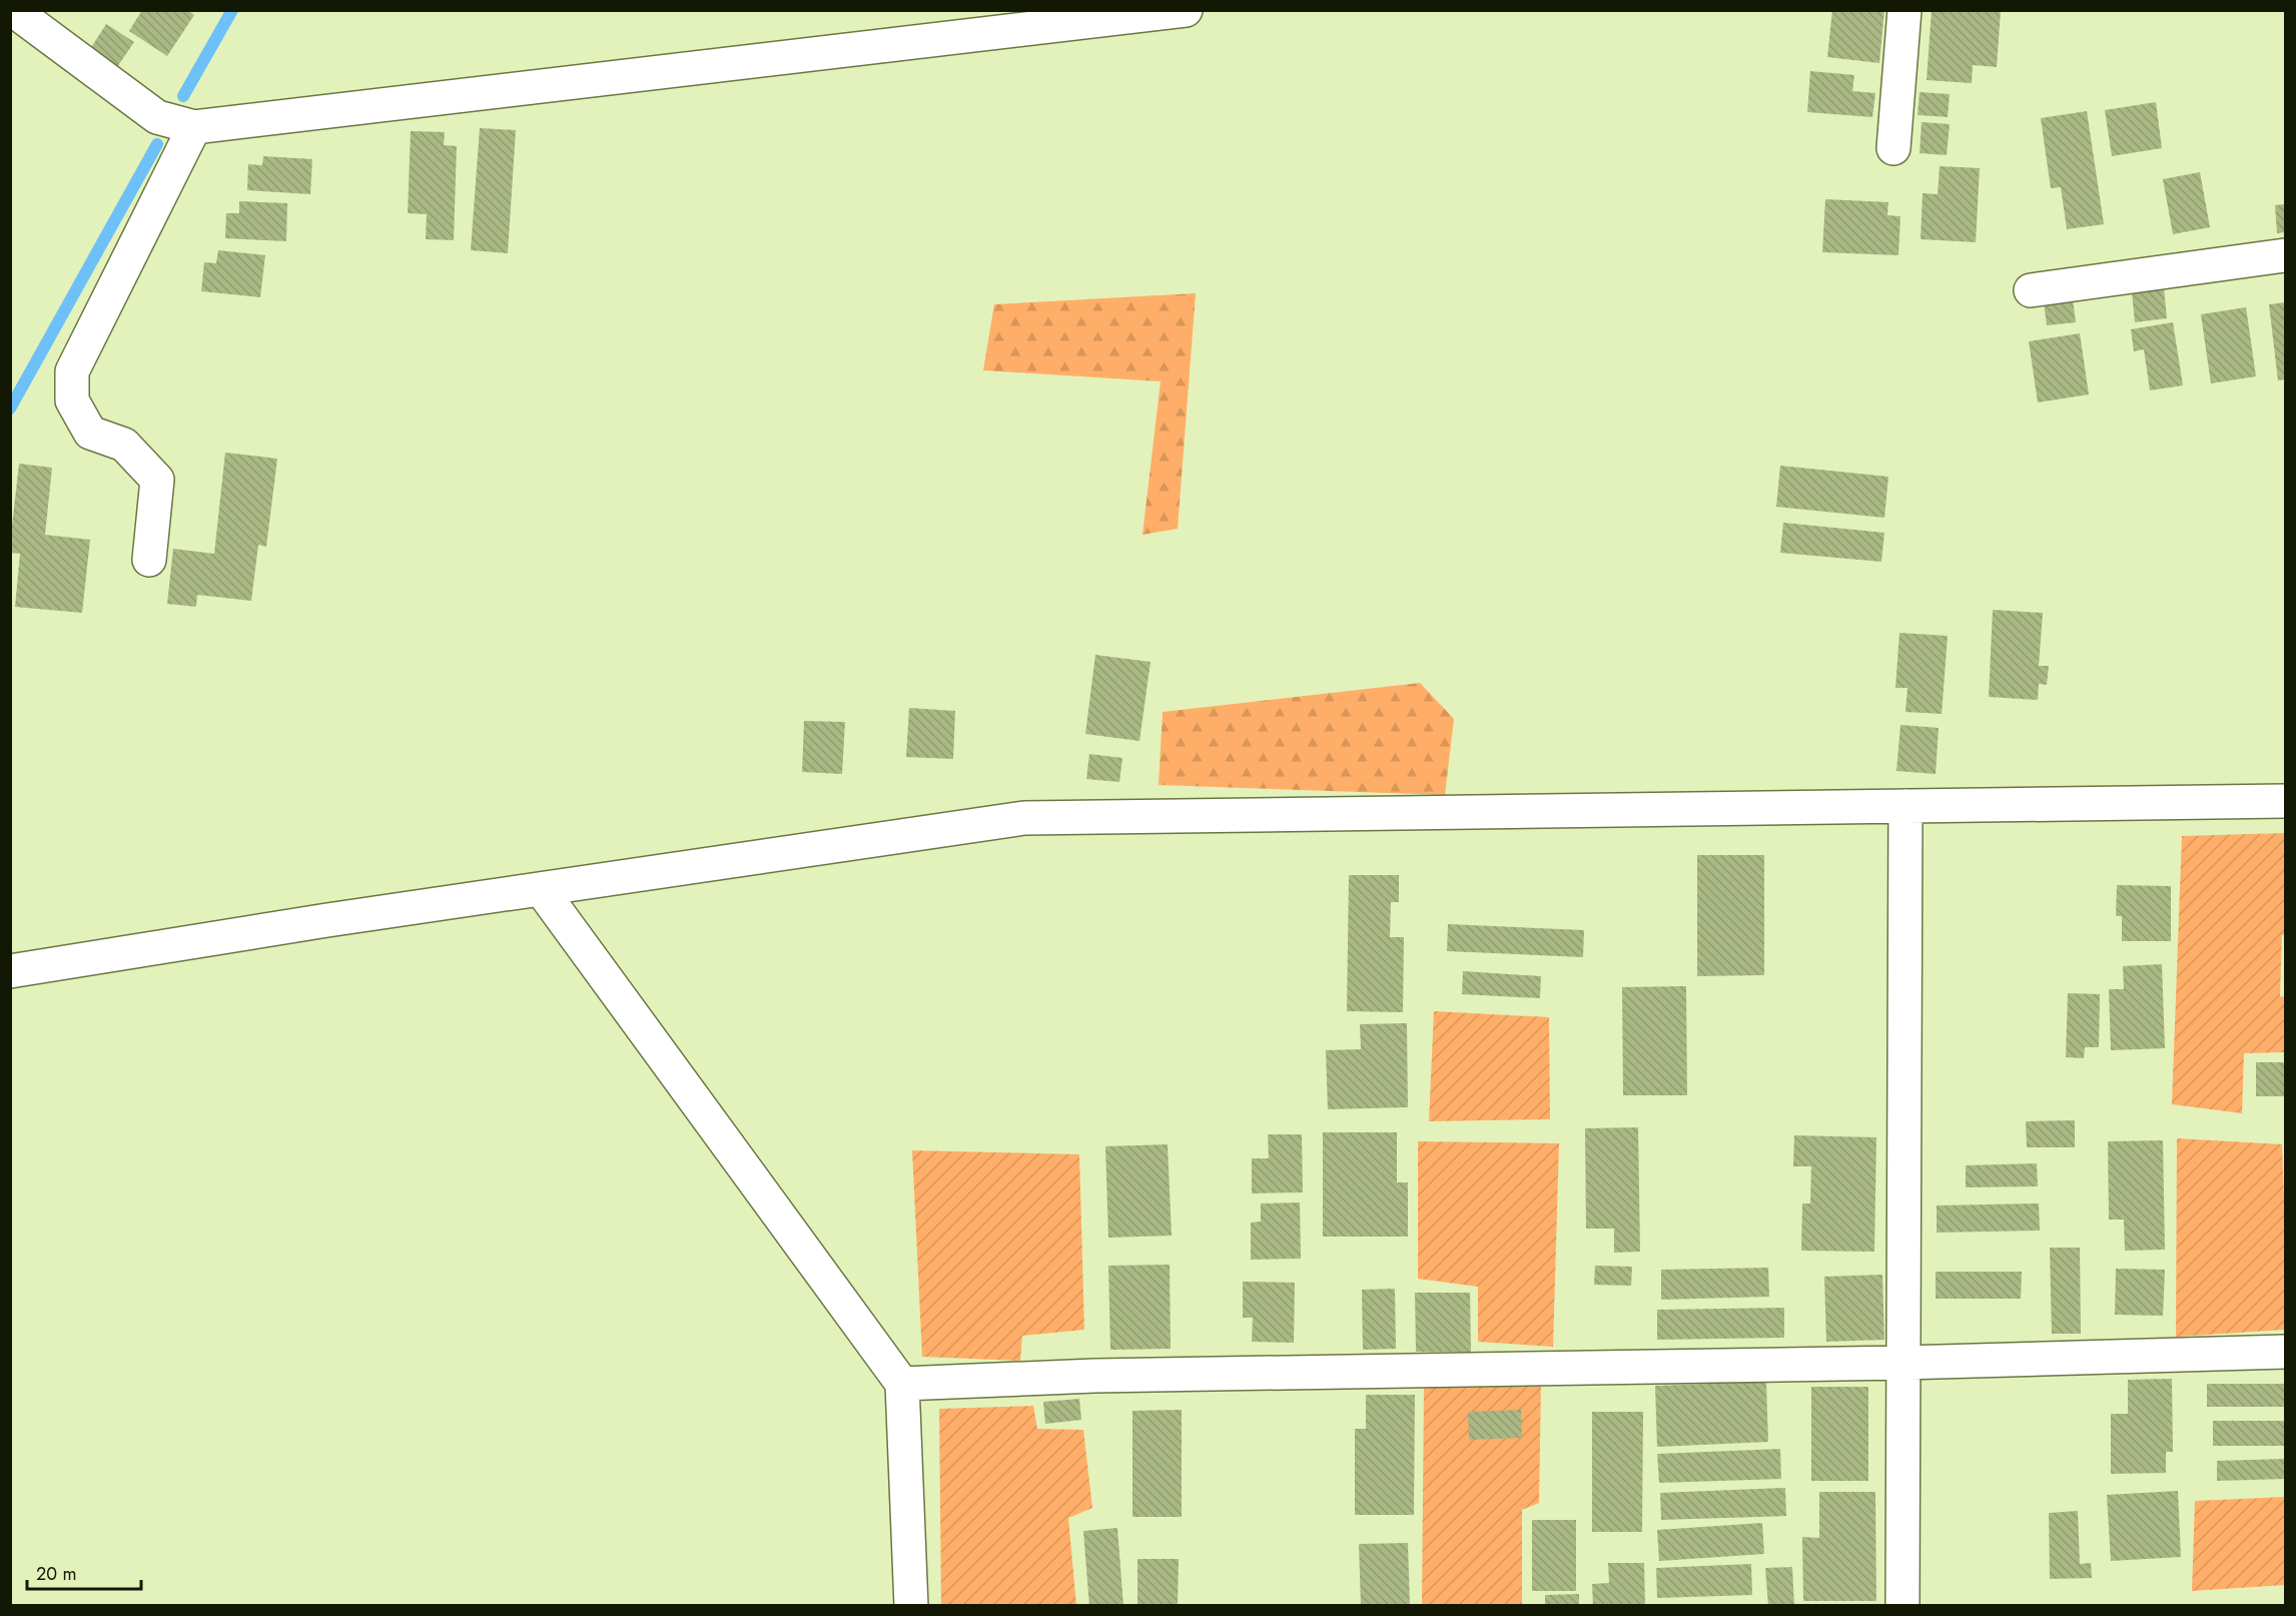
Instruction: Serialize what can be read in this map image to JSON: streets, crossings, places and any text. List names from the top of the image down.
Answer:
{
  "scale_bar": "20 m"
}
